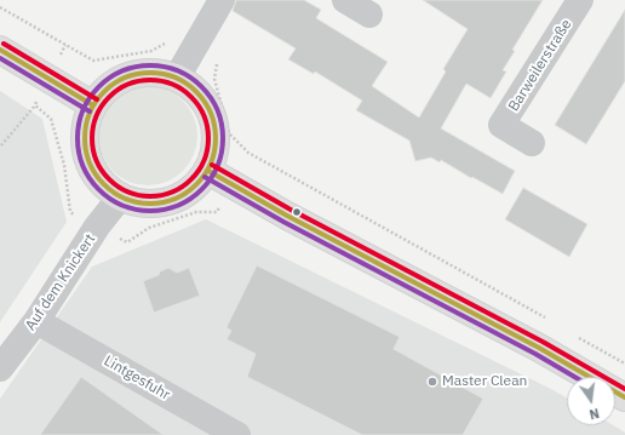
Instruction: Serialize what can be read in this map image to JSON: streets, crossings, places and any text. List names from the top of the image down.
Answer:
{
  "streets": {
    "street": ["Barweilerstraße", "Auf dem Knickert", "Lintgesfuhr"]
  },
  "crossings": [
    ["Auf dem Knickert", "Lintgesfuhr"]
  ],
  "places": ["Master Clean"],
  "north": "bottom"
}
